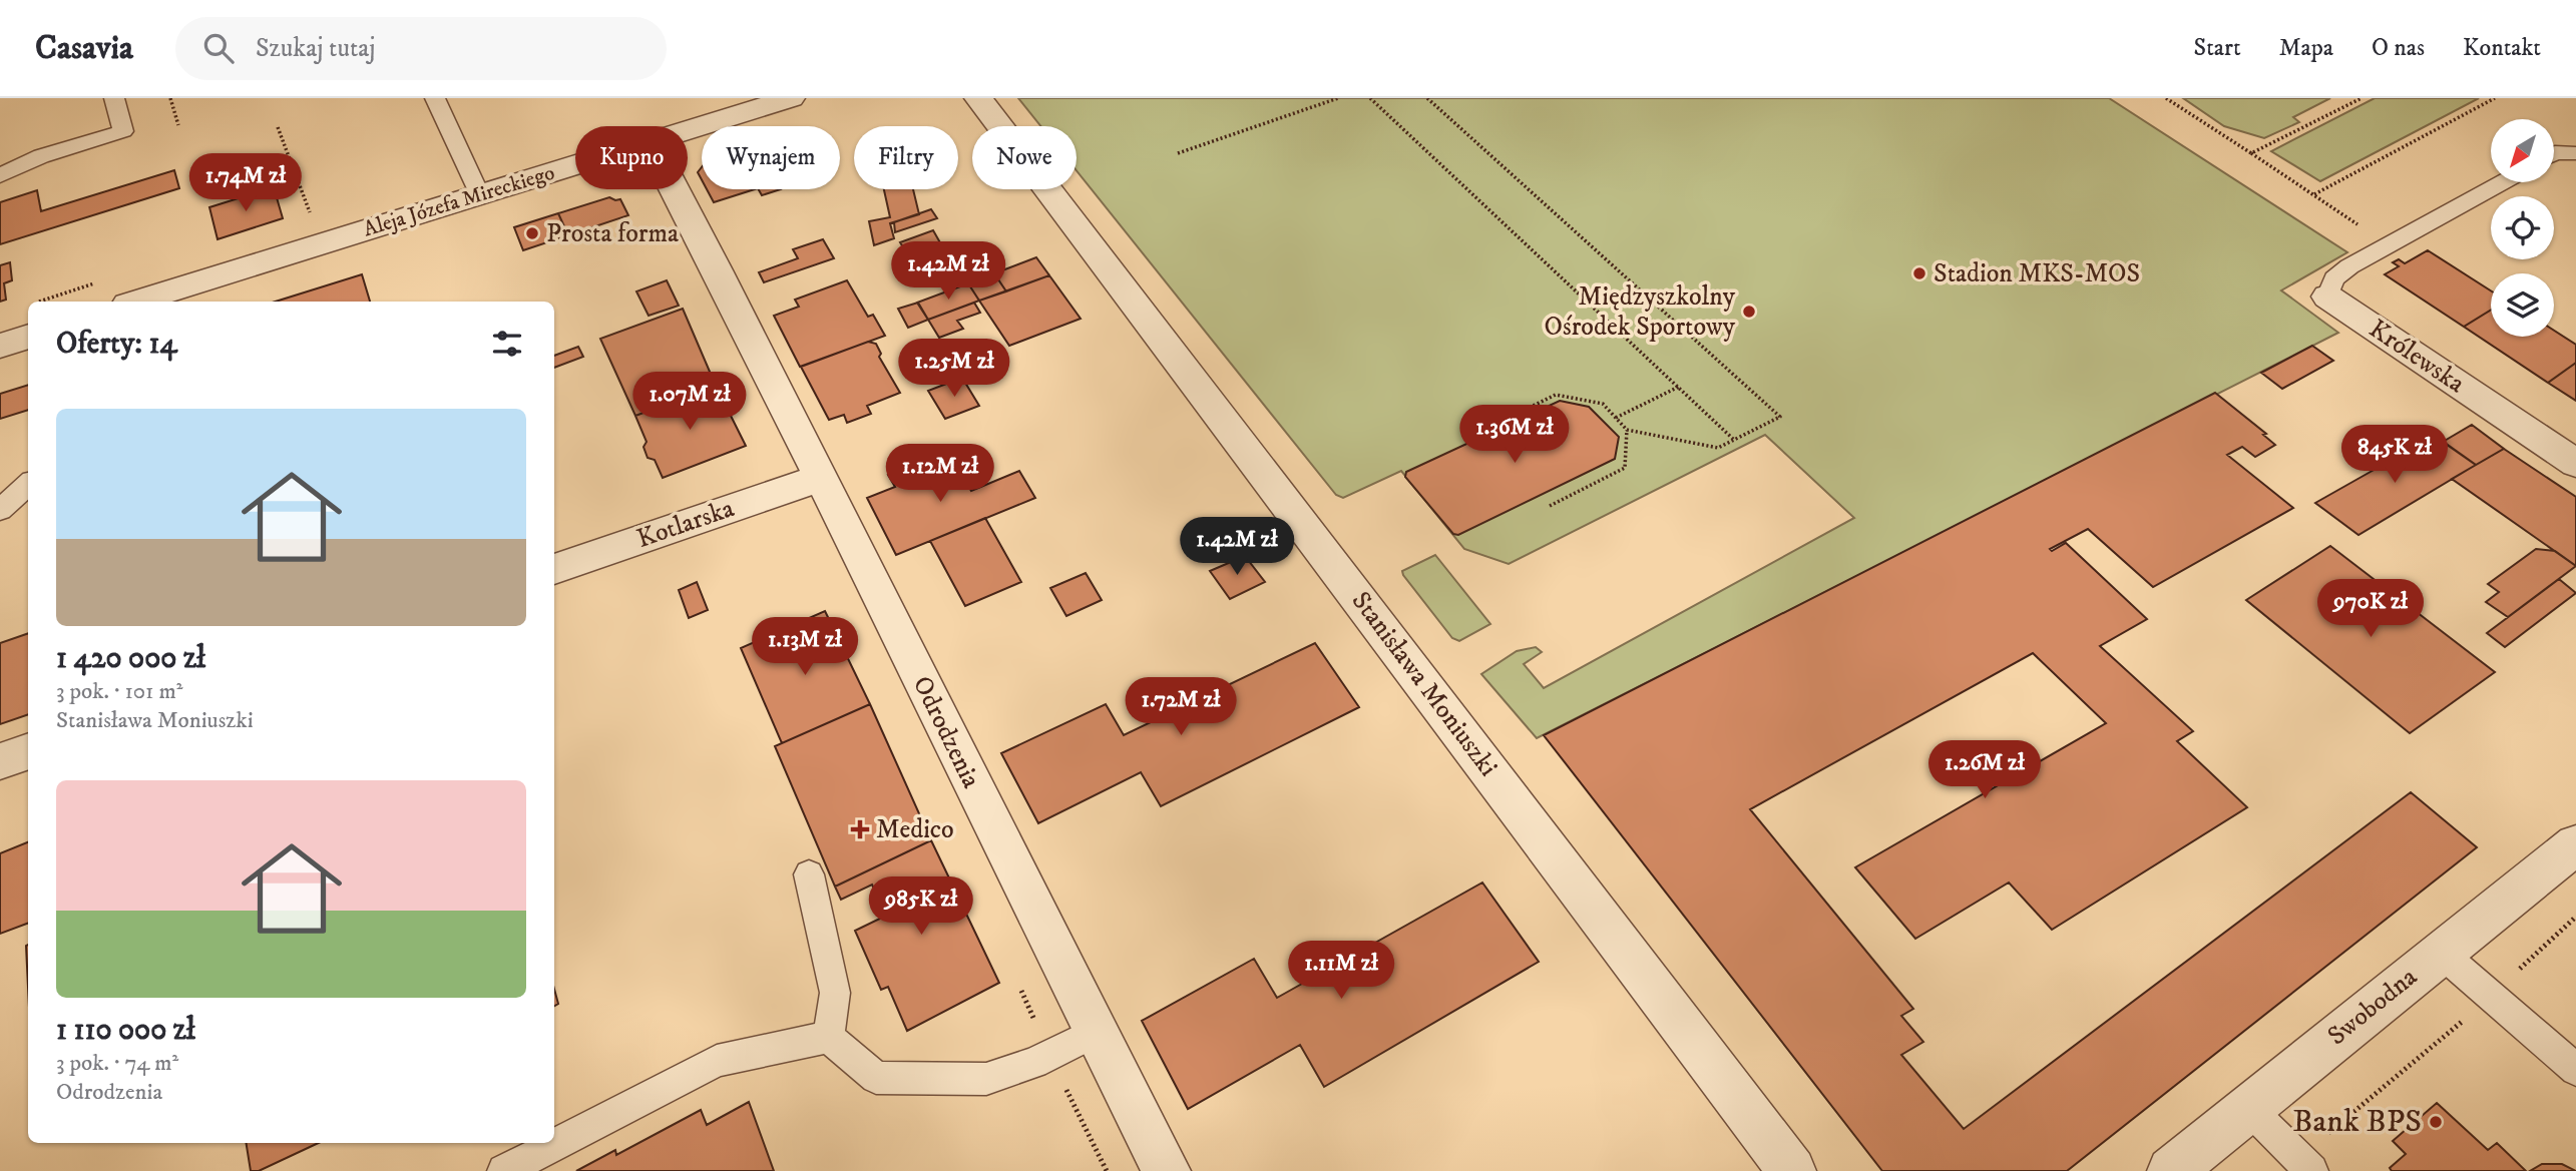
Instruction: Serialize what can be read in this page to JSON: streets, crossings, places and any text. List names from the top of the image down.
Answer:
{
  "streets": {
    "street": [
      "Aleja Józefa Mireckiego",
      "Królewska",
      "Kotlarska",
      "Stanisława Moniuszki",
      "Odrodzenia",
      "Swobodna"
    ]
  },
  "crossings": [
    ["Kotlarska", "Odrodzenia"]
  ],
  "places": {
    "other": [
      "Prosta forma",
      "Stadion MKS-MOS",
      "Międzyszkolny Ośrodek Sportowy",
      "Bank BPS"
    ],
    "health": ["Medico"]
  },
  "north": "bottom left",
  "page": {
    "header": "Casavia",
    "search": "Szukaj tutaj",
    "nav": [
      "Start",
      "Mapa",
      "O nas",
      "Kontakt"
    ],
    "chip": [
      "Kupno",
      "Wynajem",
      "Filtry",
      "Nowe"
    ],
    "price": [
      "1.74M zł",
      "1.42M zł",
      "1.25M zł",
      "1.07M zł",
      "1.36M zł",
      "845K zł",
      "1.12M zł",
      "1.42M zł",
      "970K zł",
      "1.13M zł",
      "1.72M zł",
      "1.26M zł",
      "985K zł",
      "1.11M zł"
    ],
    "heading": "Oferty: 14",
    "list": [
      {
        "name": "1 420 000 zł",
        "note": "3 pok. · 101 m² · Stanisława Moniuszki"
      },
      {
        "name": "1 110 000 zł",
        "note": "3 pok. · 74 m² · Odrodzenia"
      }
    ]
  }
}
